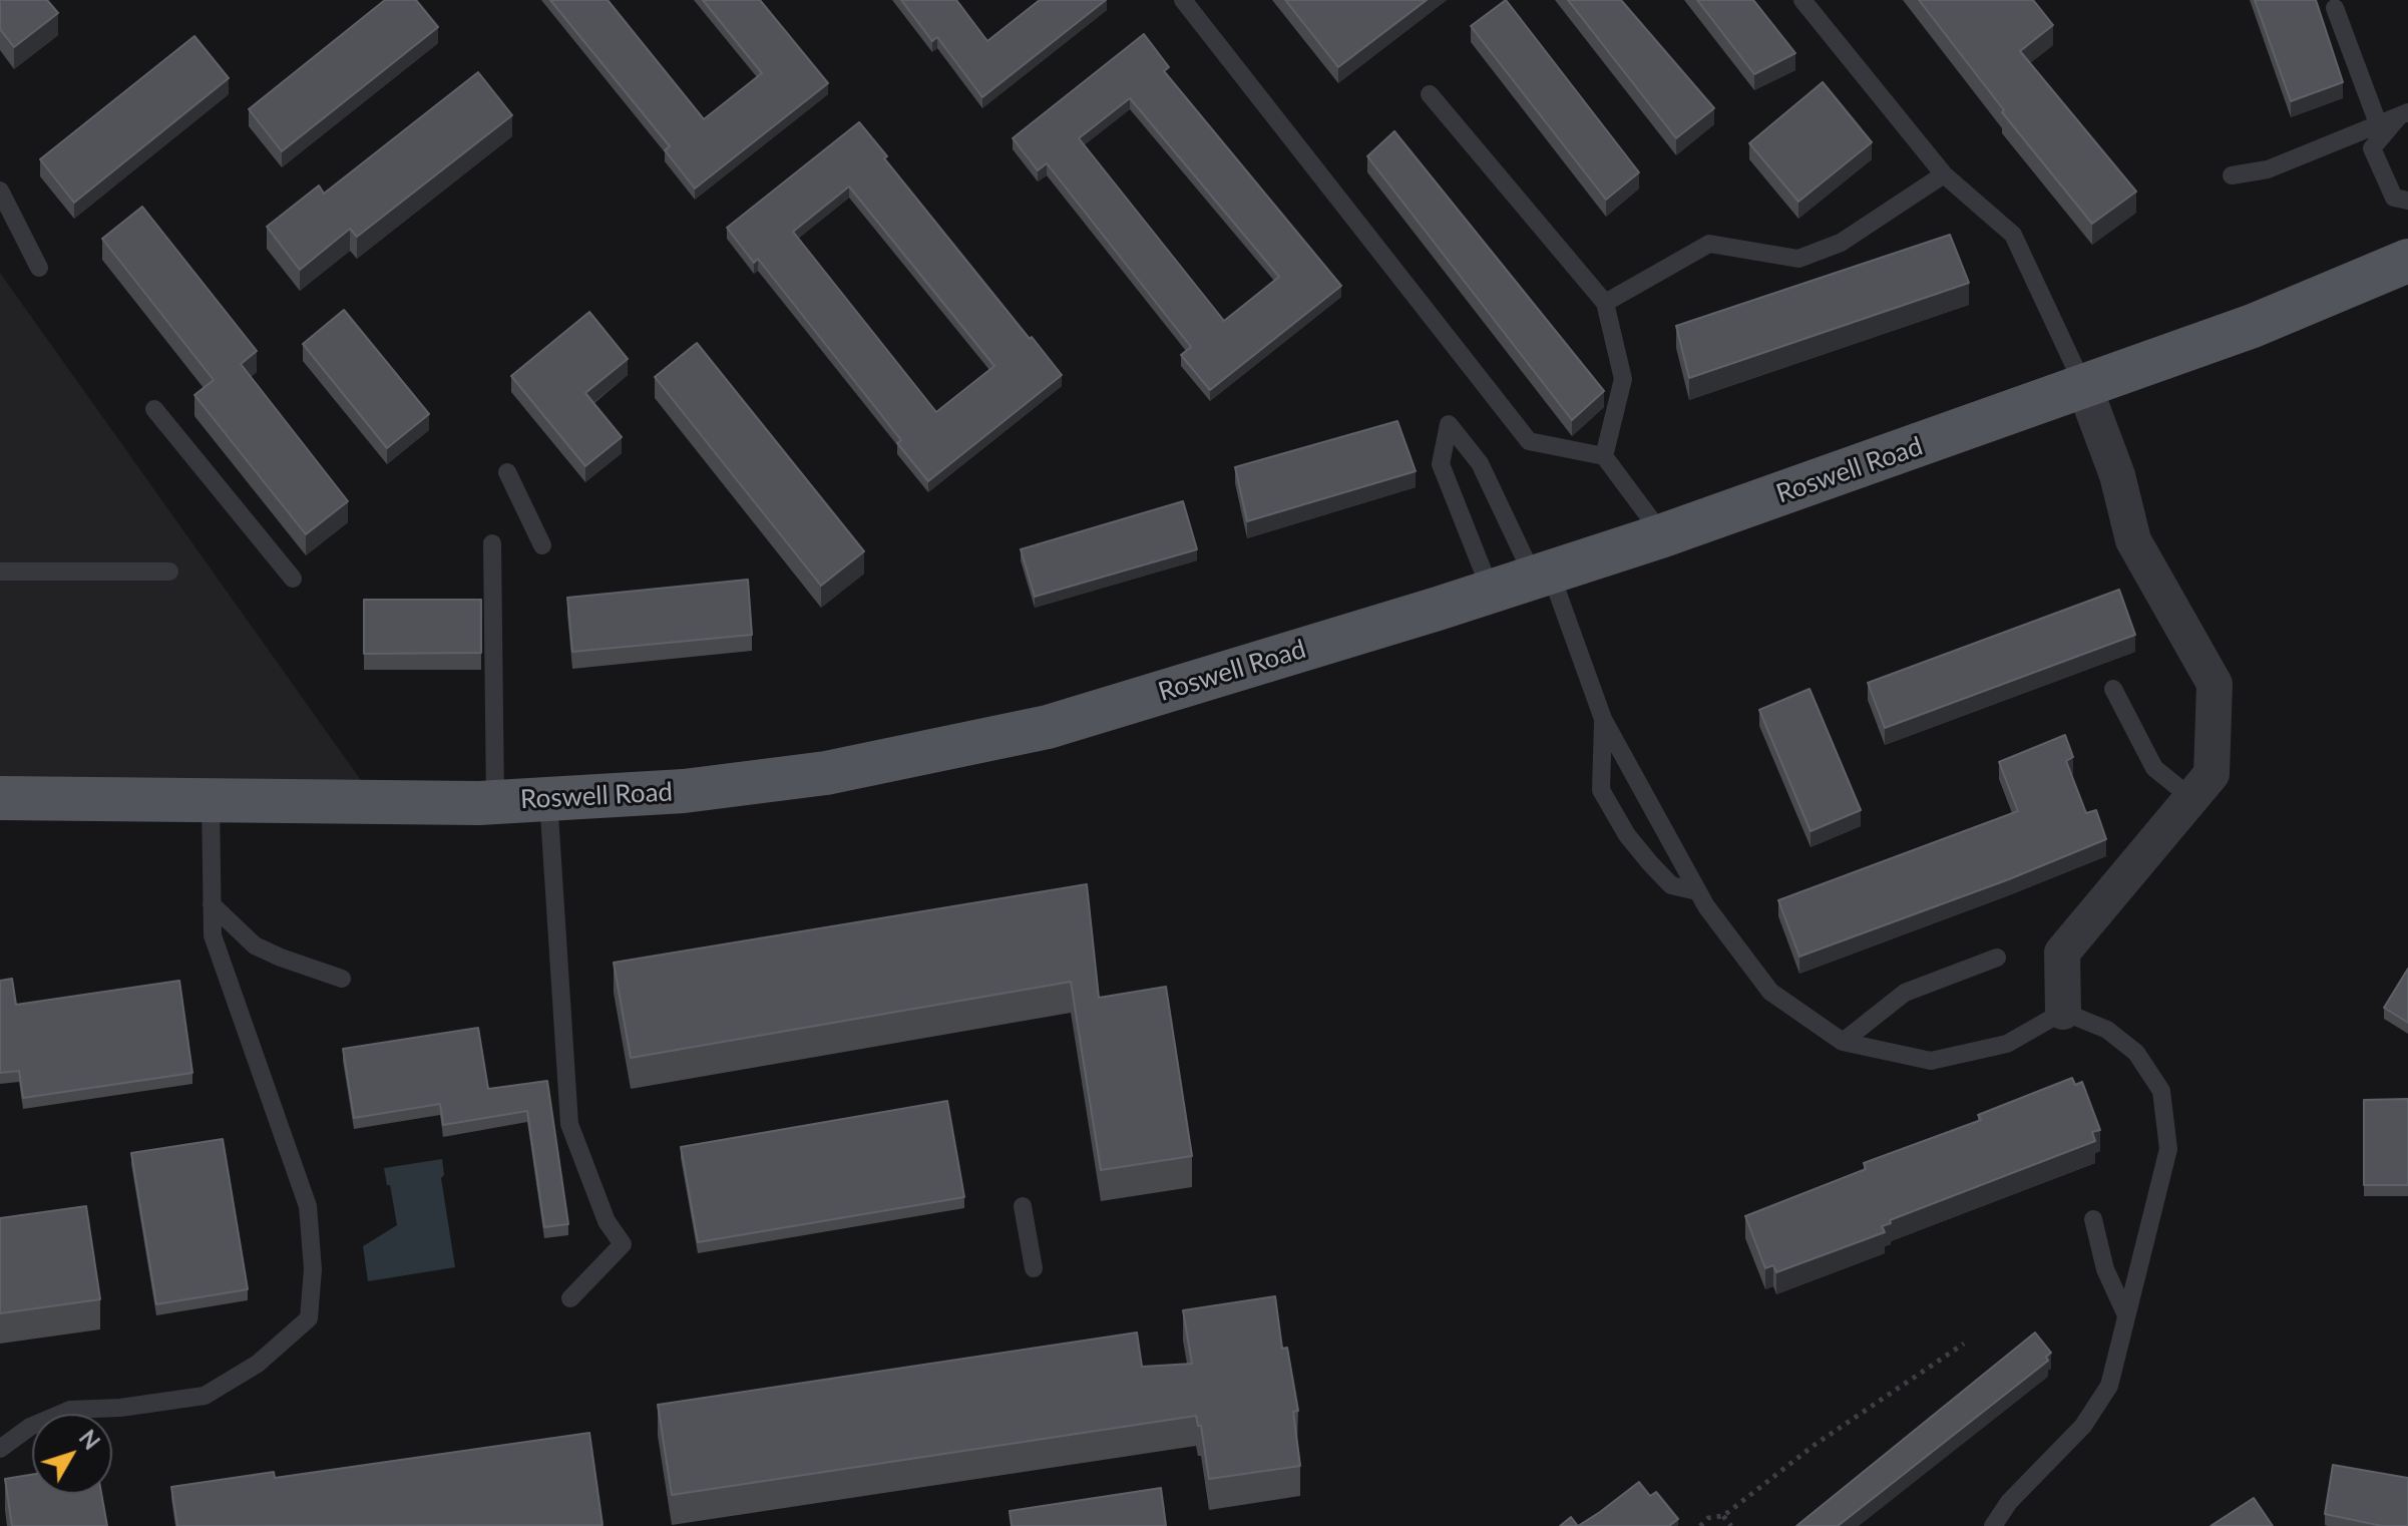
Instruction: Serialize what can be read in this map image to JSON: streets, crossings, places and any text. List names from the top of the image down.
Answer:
{
  "streets": {
    "main road": ["Roswell Road"]
  },
  "north": "top right"
}
